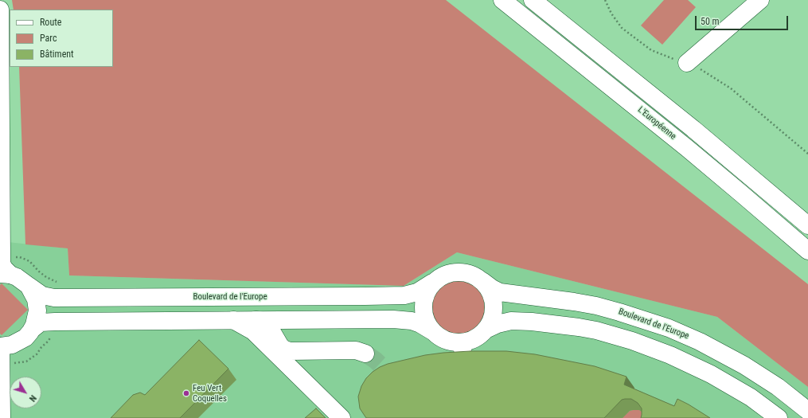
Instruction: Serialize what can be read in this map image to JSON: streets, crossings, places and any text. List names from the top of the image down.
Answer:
{
  "streets": {
    "main road": ["L'Européenne", "Boulevard de l'Europe"]
  },
  "places": ["Feu Vert Coquelles"],
  "legend": ["Route", "Parc", "Bâtiment"],
  "scale_bar": "50 m",
  "north": "bottom right"
}
